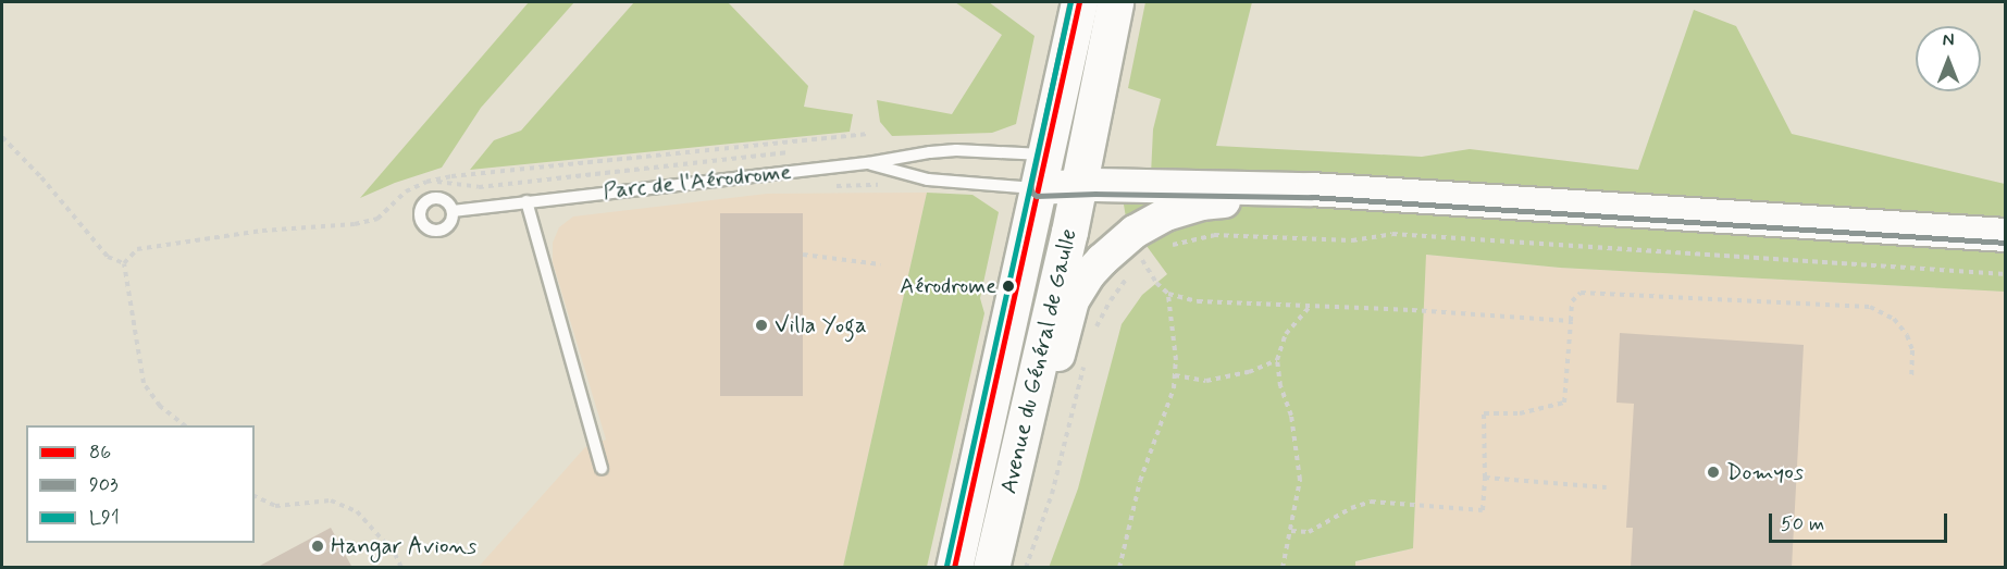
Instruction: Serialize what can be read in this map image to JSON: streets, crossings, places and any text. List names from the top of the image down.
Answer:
{
  "streets": {
    "main road": ["Avenue du Général de Gaulle"],
    "lane": ["Parc de l'Aérodrome"]
  },
  "crossings": [
    ["Parc de l'Aérodrome", "Avenue du Général de Gaulle"]
  ],
  "places": [
    "Aérodrome",
    "Villa Yoga",
    "Domyos",
    "Hangar Avions"
  ],
  "lines": ["transit line 86", "transit line 903", "transit line L91"],
  "legend": ["86", "903", "L91"],
  "scale_bar": "50 m",
  "north": "top"
}
